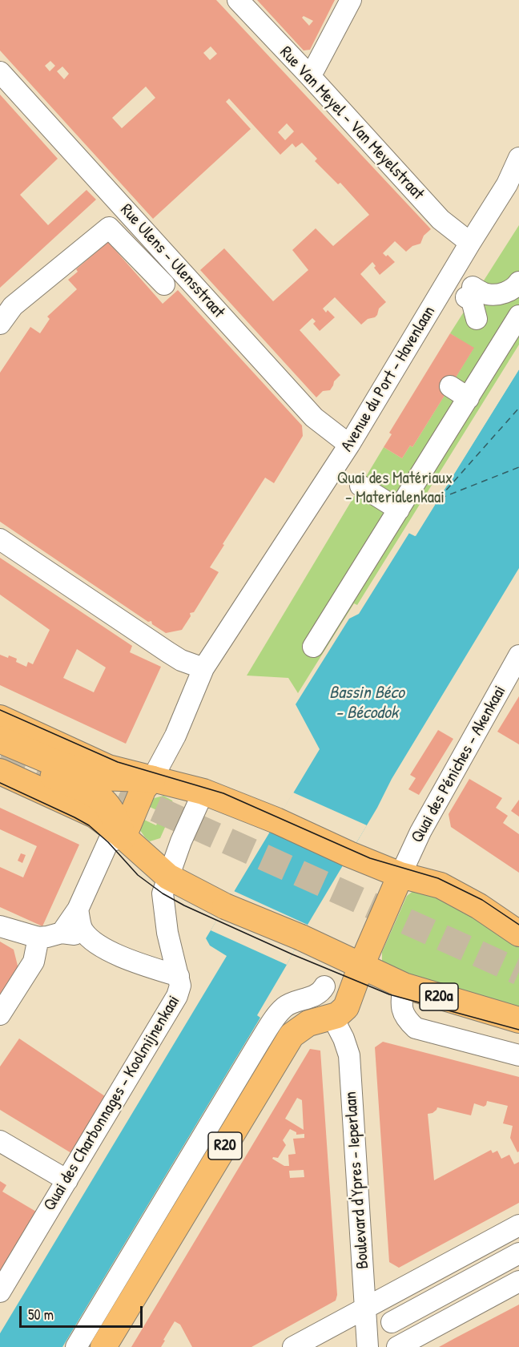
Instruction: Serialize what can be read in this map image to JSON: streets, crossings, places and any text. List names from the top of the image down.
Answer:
{
  "streets": {
    "main road": ["R20a", "R20"],
    "street": [
      "Rue Van Meyel - Van Meyelstraat",
      "Rue Ulens - Ulensstraat",
      "Avenue du Port - Havenlaan",
      "Quai des Péniches - Akenkaai",
      "Quai des Charbonnages - Koolmijnenkaai",
      "Boulevard d'Ypres - Ieperlaan"
    ]
  },
  "crossings": [
    ["Rue Van Meyel - Van Meyelstraat", "Avenue du Port - Havenlaan"],
    ["Rue Ulens - Ulensstraat", "Avenue du Port - Havenlaan"],
    ["R20a", "Quai des Charbonnages - Koolmijnenkaai"],
    ["R20", "Boulevard d'Ypres - Ieperlaan"]
  ],
  "water": ["Bassin Béco - Bécodok"],
  "parks": ["Quai des Matériaux - Materialenkaai"],
  "scale_bar": "50 m"
}
